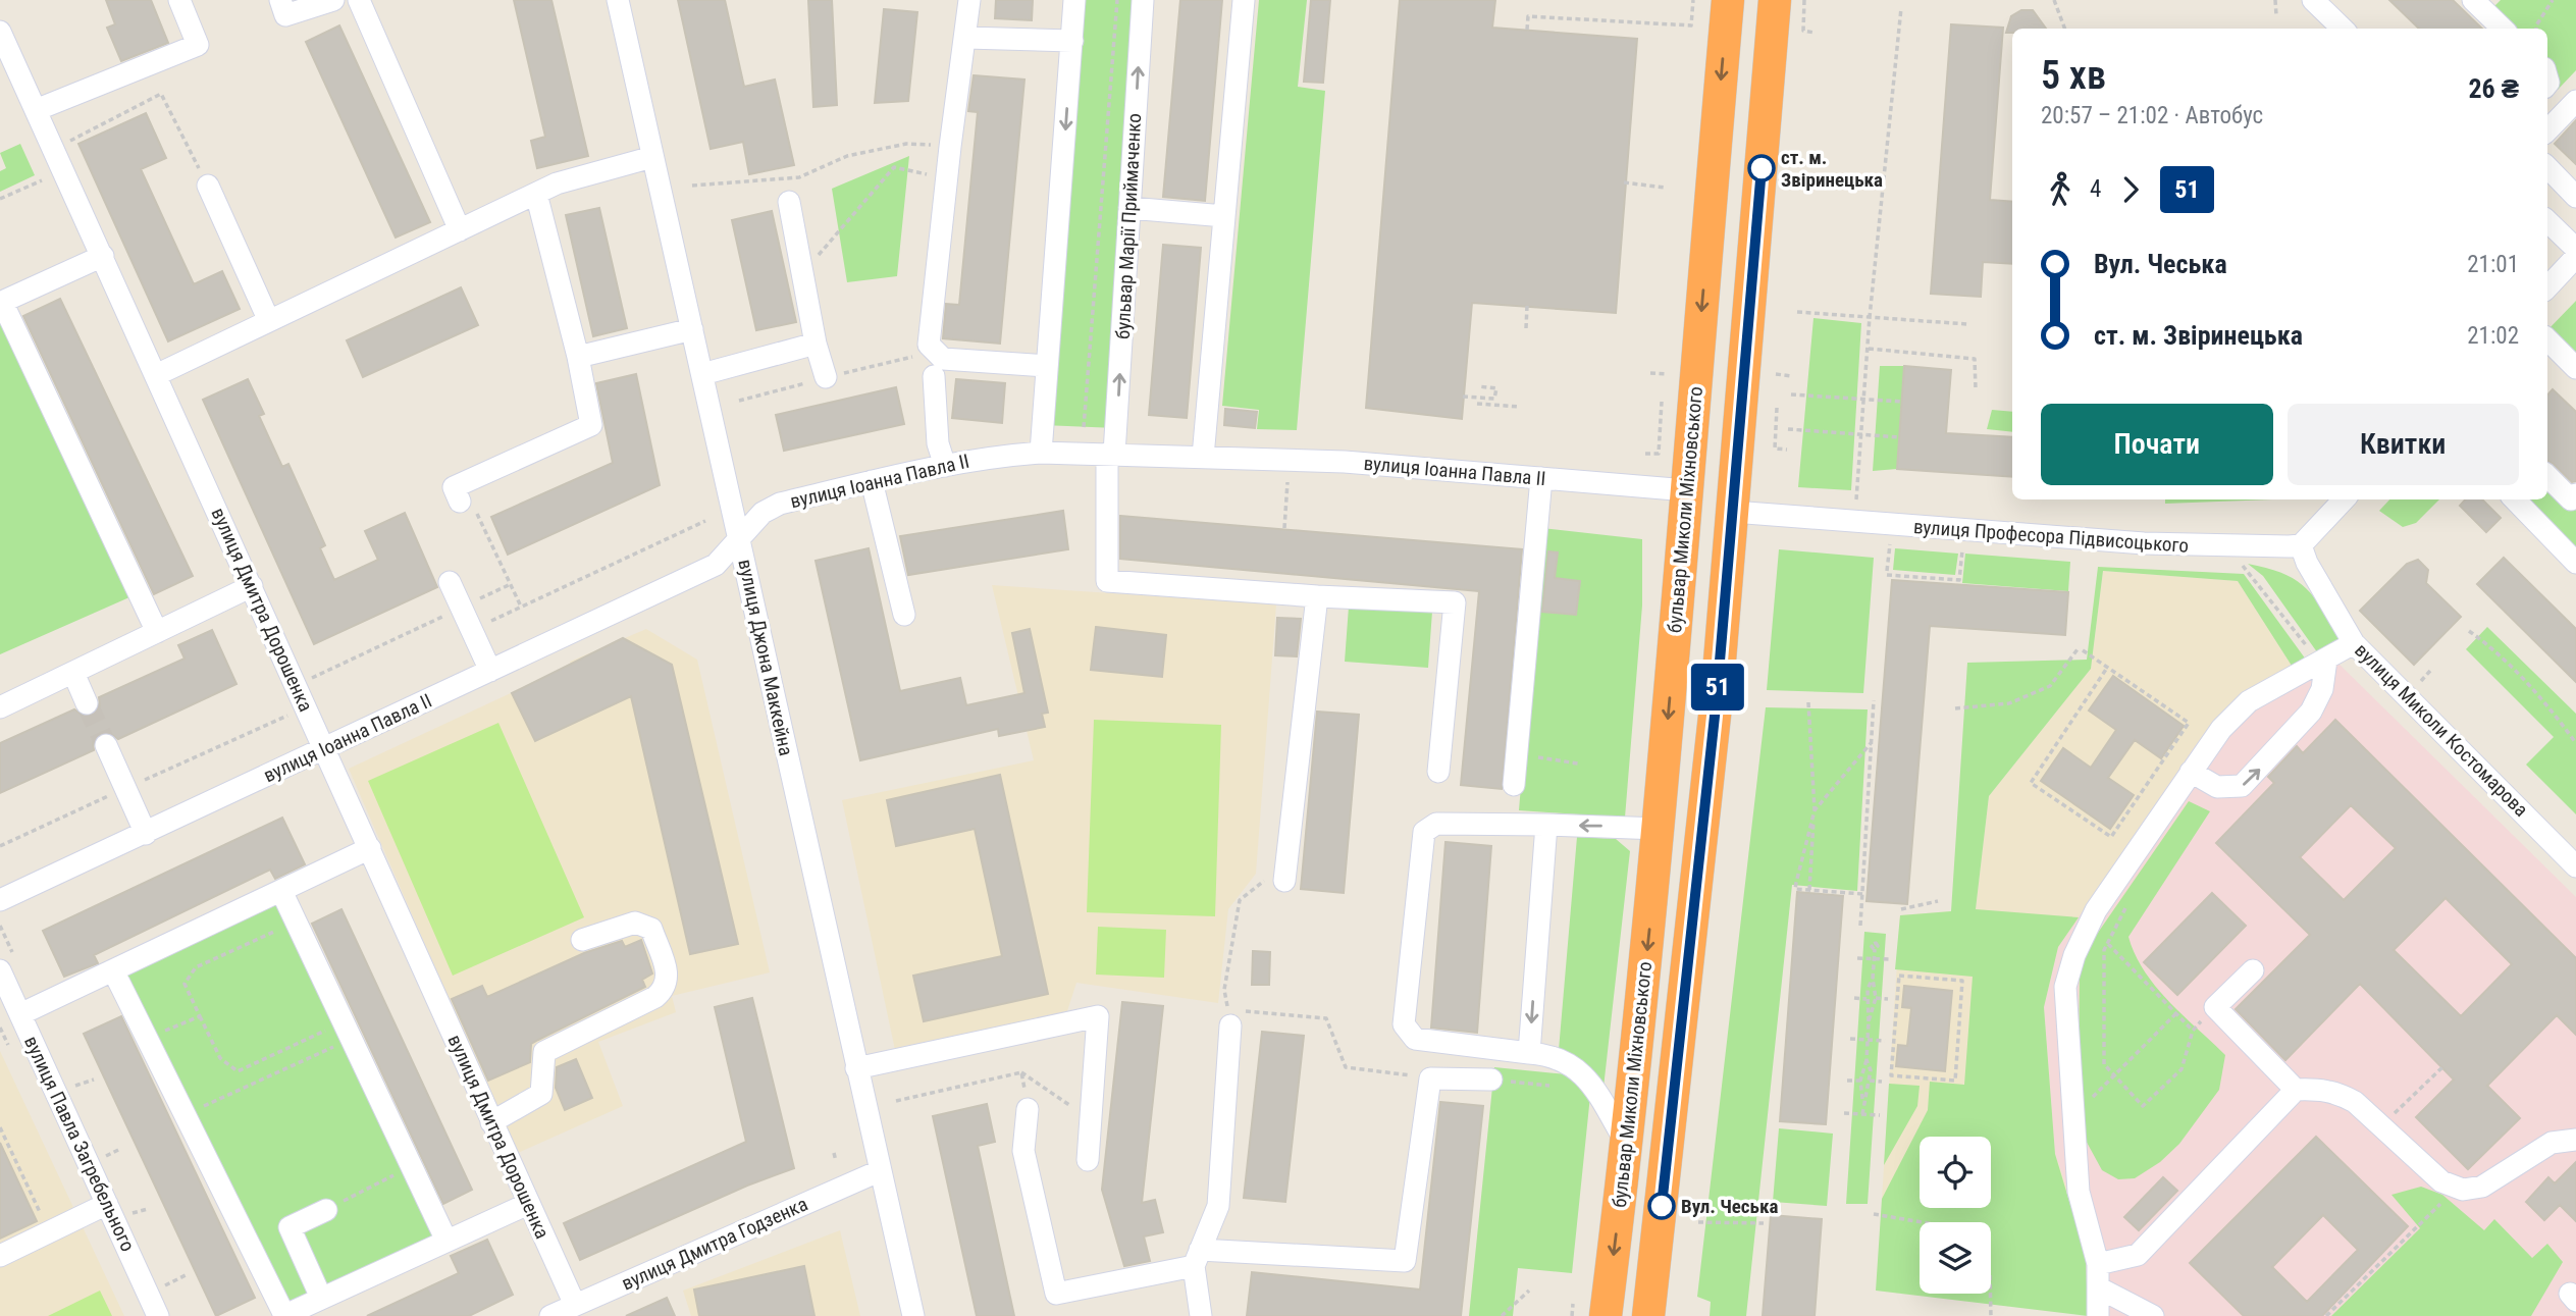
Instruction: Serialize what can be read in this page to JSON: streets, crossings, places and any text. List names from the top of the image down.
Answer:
{
  "streets": {
    "highway": ["бульвар Миколи Міхновського"],
    "street": [
      "бульвар Марії Приймаченко",
      "вулиця Іоанна Павла II",
      "вулиця Професора Підвисоцького",
      "вулиця Дмитра Дорошенка",
      "вулиця Джона Маккейна",
      "вулиця Миколи Костомарова",
      "вулиця Павла Загребельного",
      "вулиця Дмитра Годзенка"
    ]
  },
  "crossings": [
    ["бульвар Марії Приймаченко", "вулиця Іоанна Павла II"],
    ["вулиця Іоанна Павла II", "бульвар Миколи Міхновського"],
    ["вулиця Іоанна Павла II", "вулиця Дмитра Дорошенка"],
    ["вулиця Іоанна Павла II", "вулиця Джона Маккейна"],
    ["вулиця Професора Підвисоцького", "вулиця Миколи Костомарова"],
    ["вулиця Дмитра Дорошенка", "вулиця Дмитра Годзенка"],
    ["вулиця Джона Маккейна", "вулиця Дмитра Годзенка"]
  ],
  "places": ["ст. м. Звіринецька", "Вул. Чеська"],
  "lines": ["bus line 51"],
  "page": {
    "on_map": "51",
    "heading": ["5 хв", "20:57 – 21:02 · Автобус", "26 ₴"],
    "legs": ["4", "51"],
    "list": [
      {
        "name": "Вул. Чеська",
        "value": "21:01"
      },
      {
        "name": "ст. м. Звіринецька",
        "value": "21:02"
      }
    ],
    "buttons": ["Почати", "Квитки"]
  }
}
